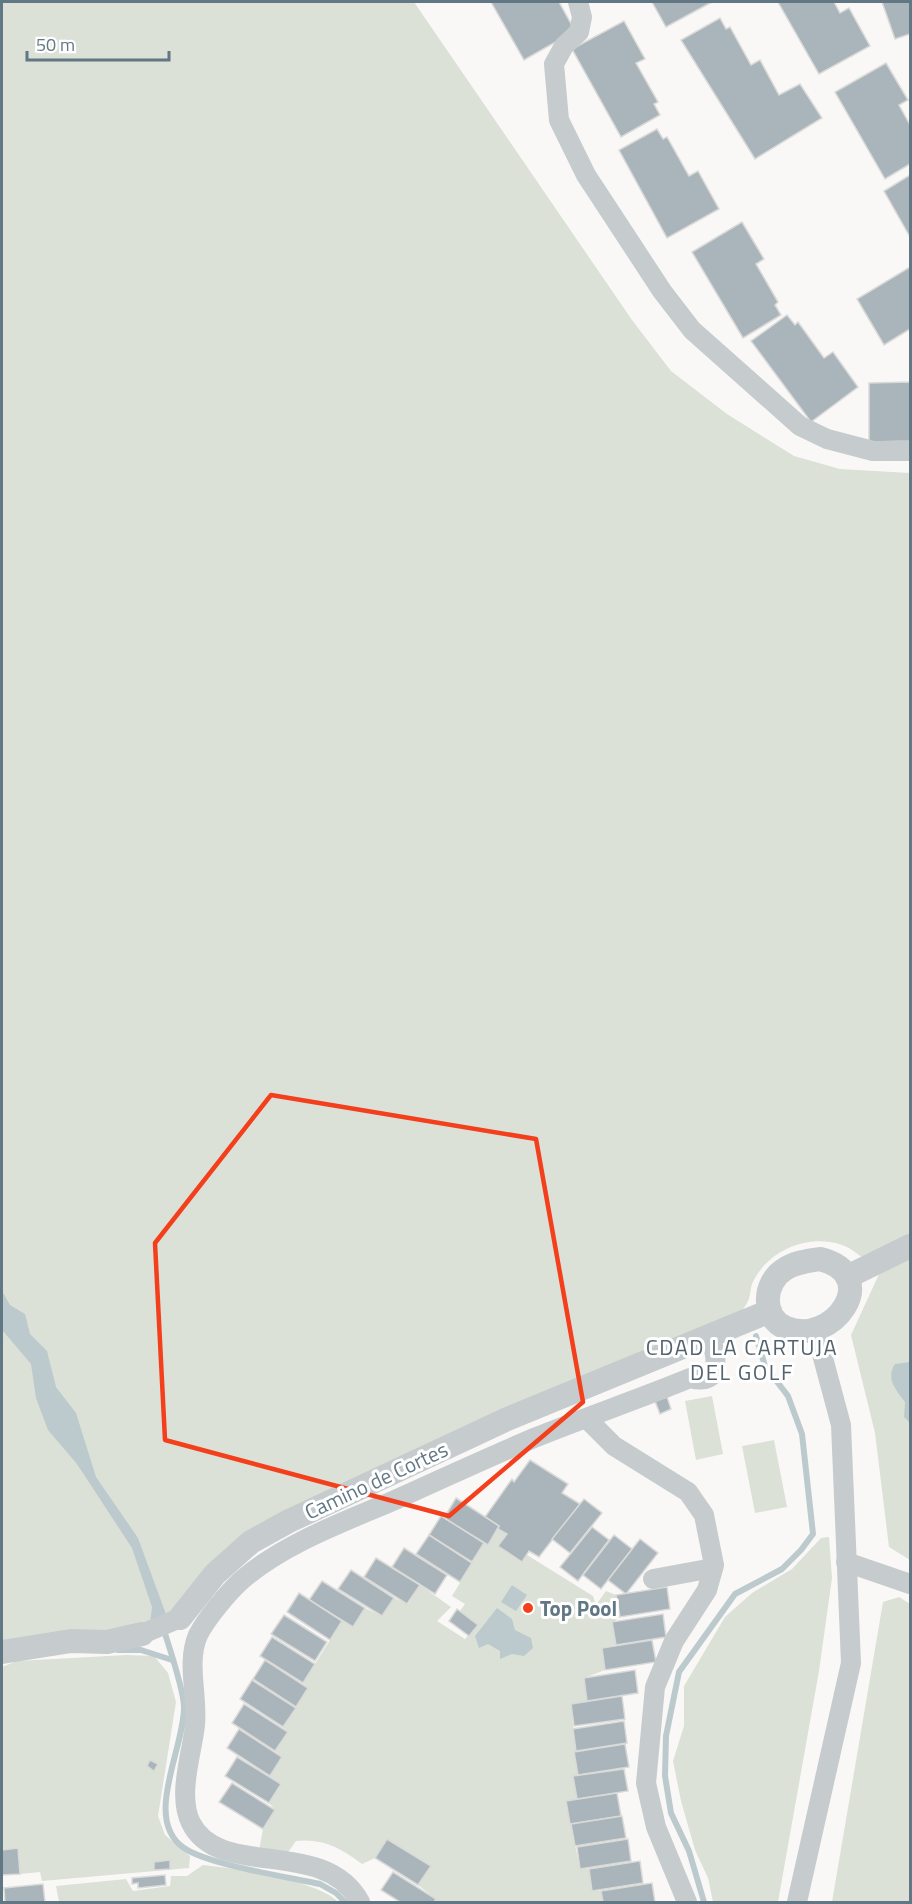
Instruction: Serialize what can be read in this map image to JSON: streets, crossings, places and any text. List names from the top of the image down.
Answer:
{
  "streets": {
    "street": ["Camino de Cortes"]
  },
  "districts": ["CDAD LA CARTUJA DEL GOLF"],
  "places": ["Top Pool"],
  "scale_bar": "50 m"
}
